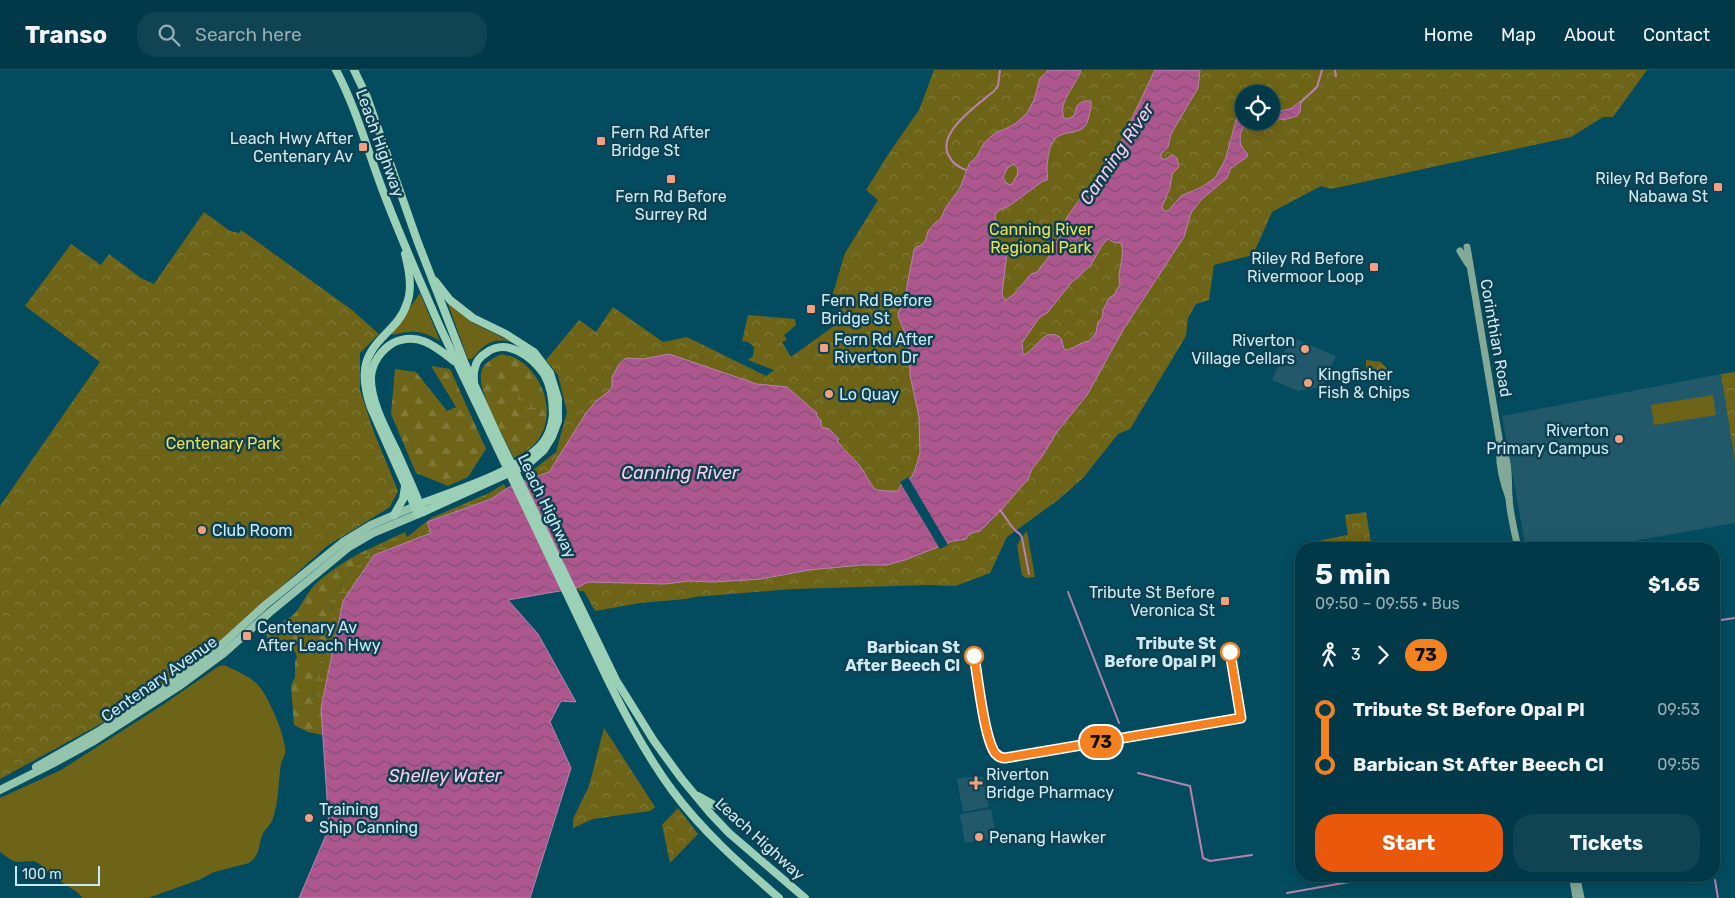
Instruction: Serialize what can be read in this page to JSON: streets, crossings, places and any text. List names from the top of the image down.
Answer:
{
  "streets": {
    "highway": ["Leach Highway"],
    "main road": ["Corinthian Road", "Centenary Avenue"]
  },
  "water": ["Canning River", "Shelley Water"],
  "parks": ["Canning River Regional Park", "Centenary Park"],
  "places": {
    "transit": [
      "Fern Rd After Bridge St",
      "Leach Hwy After Centenary Av",
      "Fern Rd Before Surrey Rd",
      "Riley Rd Before Nabawa St",
      "Riley Rd Before Rivermoor Loop",
      "Fern Rd Before Bridge St",
      "Fern Rd After Riverton Dr",
      "Tribute St Before Veronica St",
      "Centenary Av After Leach Hwy"
    ],
    "other": [
      "Riverton Village Cellars",
      "Kingfisher Fish & Chips",
      "Lo Quay",
      "Riverton Primary Campus",
      "Club Room",
      "Tribute St Before Opal Pl",
      "Barbican St After Beech Cl",
      "Training Ship Canning",
      "Penang Hawker"
    ],
    "health": ["Riverton Bridge Pharmacy"]
  },
  "lines": ["bus line 73"],
  "scale_bar": "100 m",
  "page": {
    "header": "Transo",
    "search": "Search here",
    "nav": [
      "Home",
      "Map",
      "About",
      "Contact"
    ],
    "on_map": "73",
    "heading": ["5 min", "09:50 – 09:55 · Bus", "$1.65"],
    "legs": ["3", "73"],
    "list": [
      {
        "name": "Tribute St Before Opal Pl",
        "value": "09:53"
      },
      {
        "name": "Barbican St After Beech Cl",
        "value": "09:55"
      }
    ],
    "buttons": ["Start", "Tickets"],
    "scale": "100 m"
  }
}
